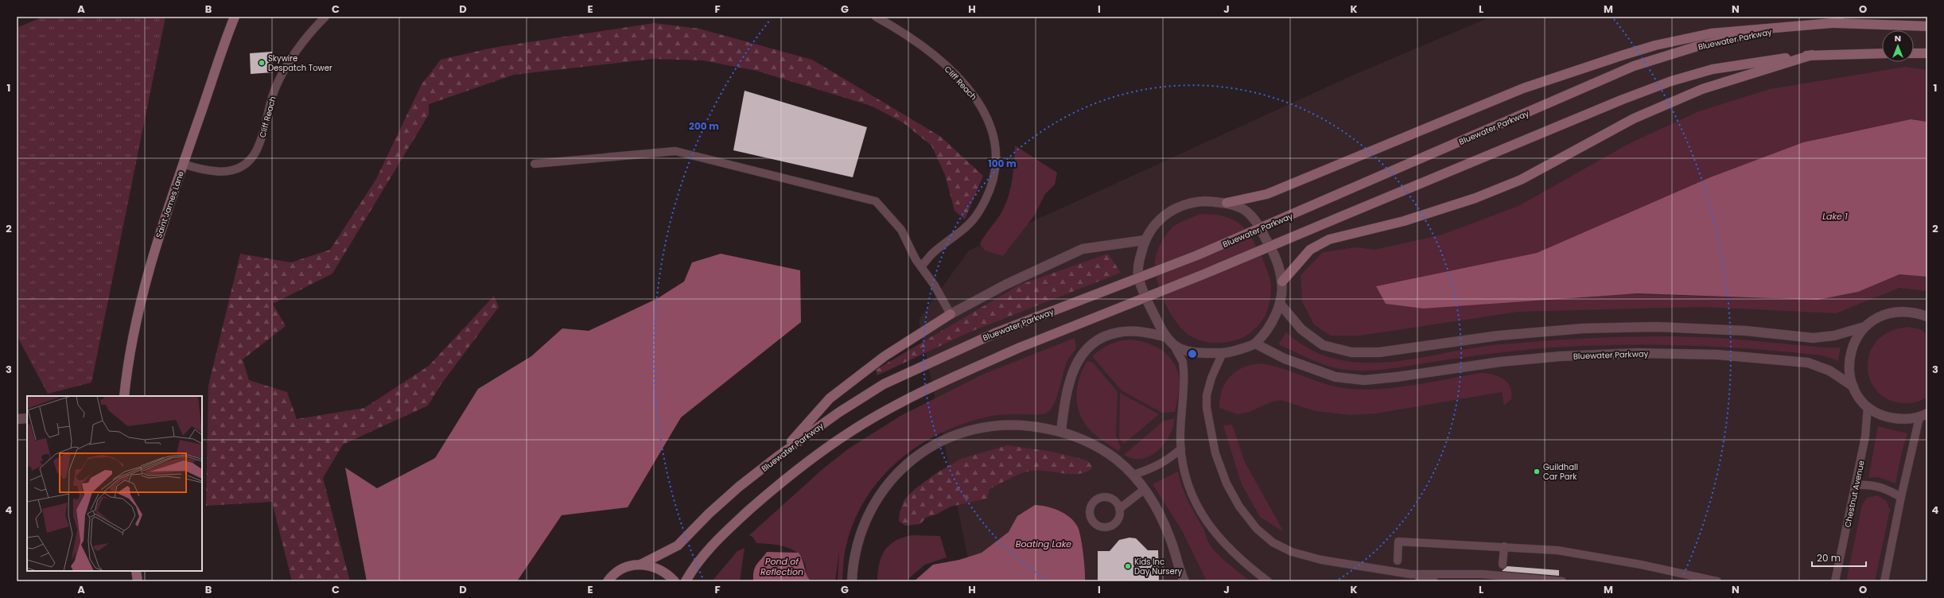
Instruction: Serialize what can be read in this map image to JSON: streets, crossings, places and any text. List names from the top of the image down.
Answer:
{
  "streets": {
    "street": ["Bluewater Parkway", "Saint James Lane"],
    "lane": ["Cliff Reach", "Chestnut Avenue"]
  },
  "crossings": [
    ["Bluewater Parkway", "Chestnut Avenue"],
    ["Cliff Reach", "Saint James Lane"]
  ],
  "water": ["Lake 1", "Boating Lake", "Pond of Reflection"],
  "places": ["Skywire Despatch Tower", "Guildhall Car Park", "Kids Inc Day Nursery"],
  "scale_bar": "20 m",
  "north": "top",
  "grid": {
    "columns": [
      "A",
      "B",
      "C",
      "D",
      "E",
      "F",
      "G",
      "H",
      "I",
      "J",
      "K",
      "L",
      "M",
      "N",
      "O"
    ],
    "rows": [
      "1",
      "2",
      "3",
      "4"
    ]
  },
  "rings": ["200 m", "100 m"]
}
